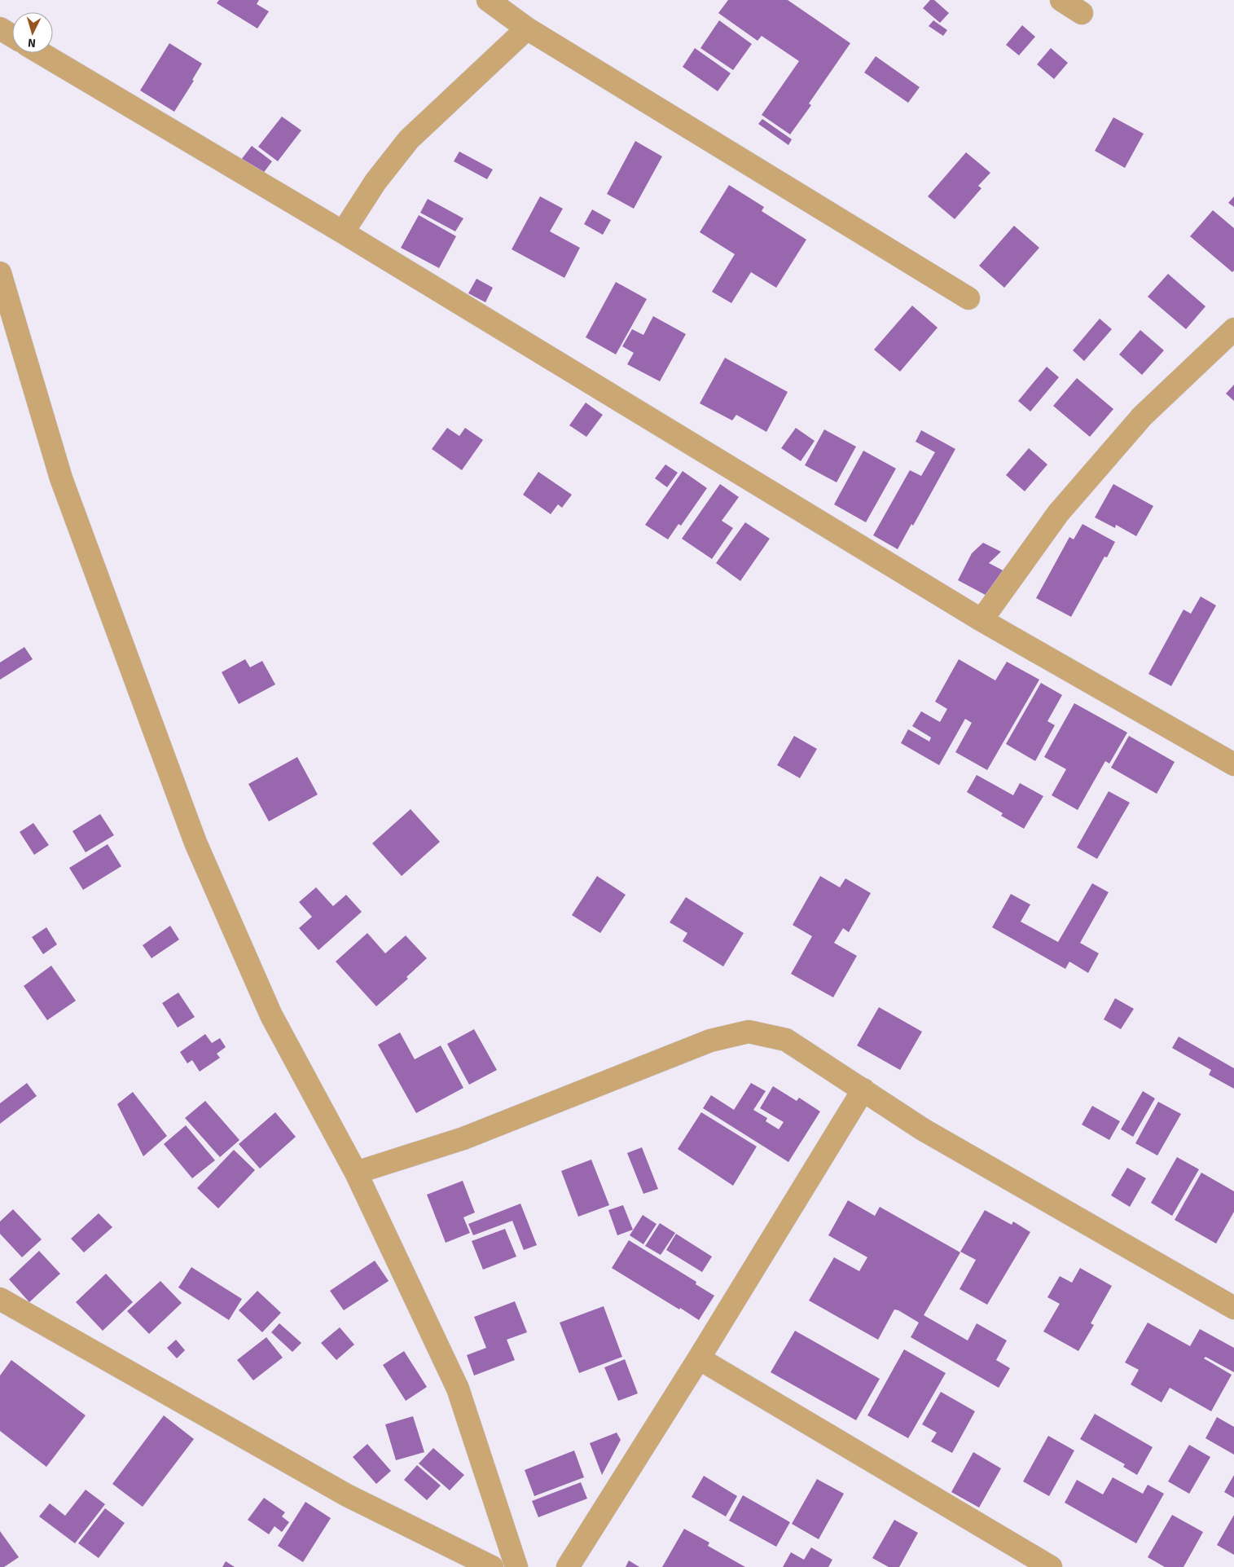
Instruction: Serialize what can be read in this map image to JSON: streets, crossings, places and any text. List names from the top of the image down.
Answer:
{
  "north": "bottom"
}
